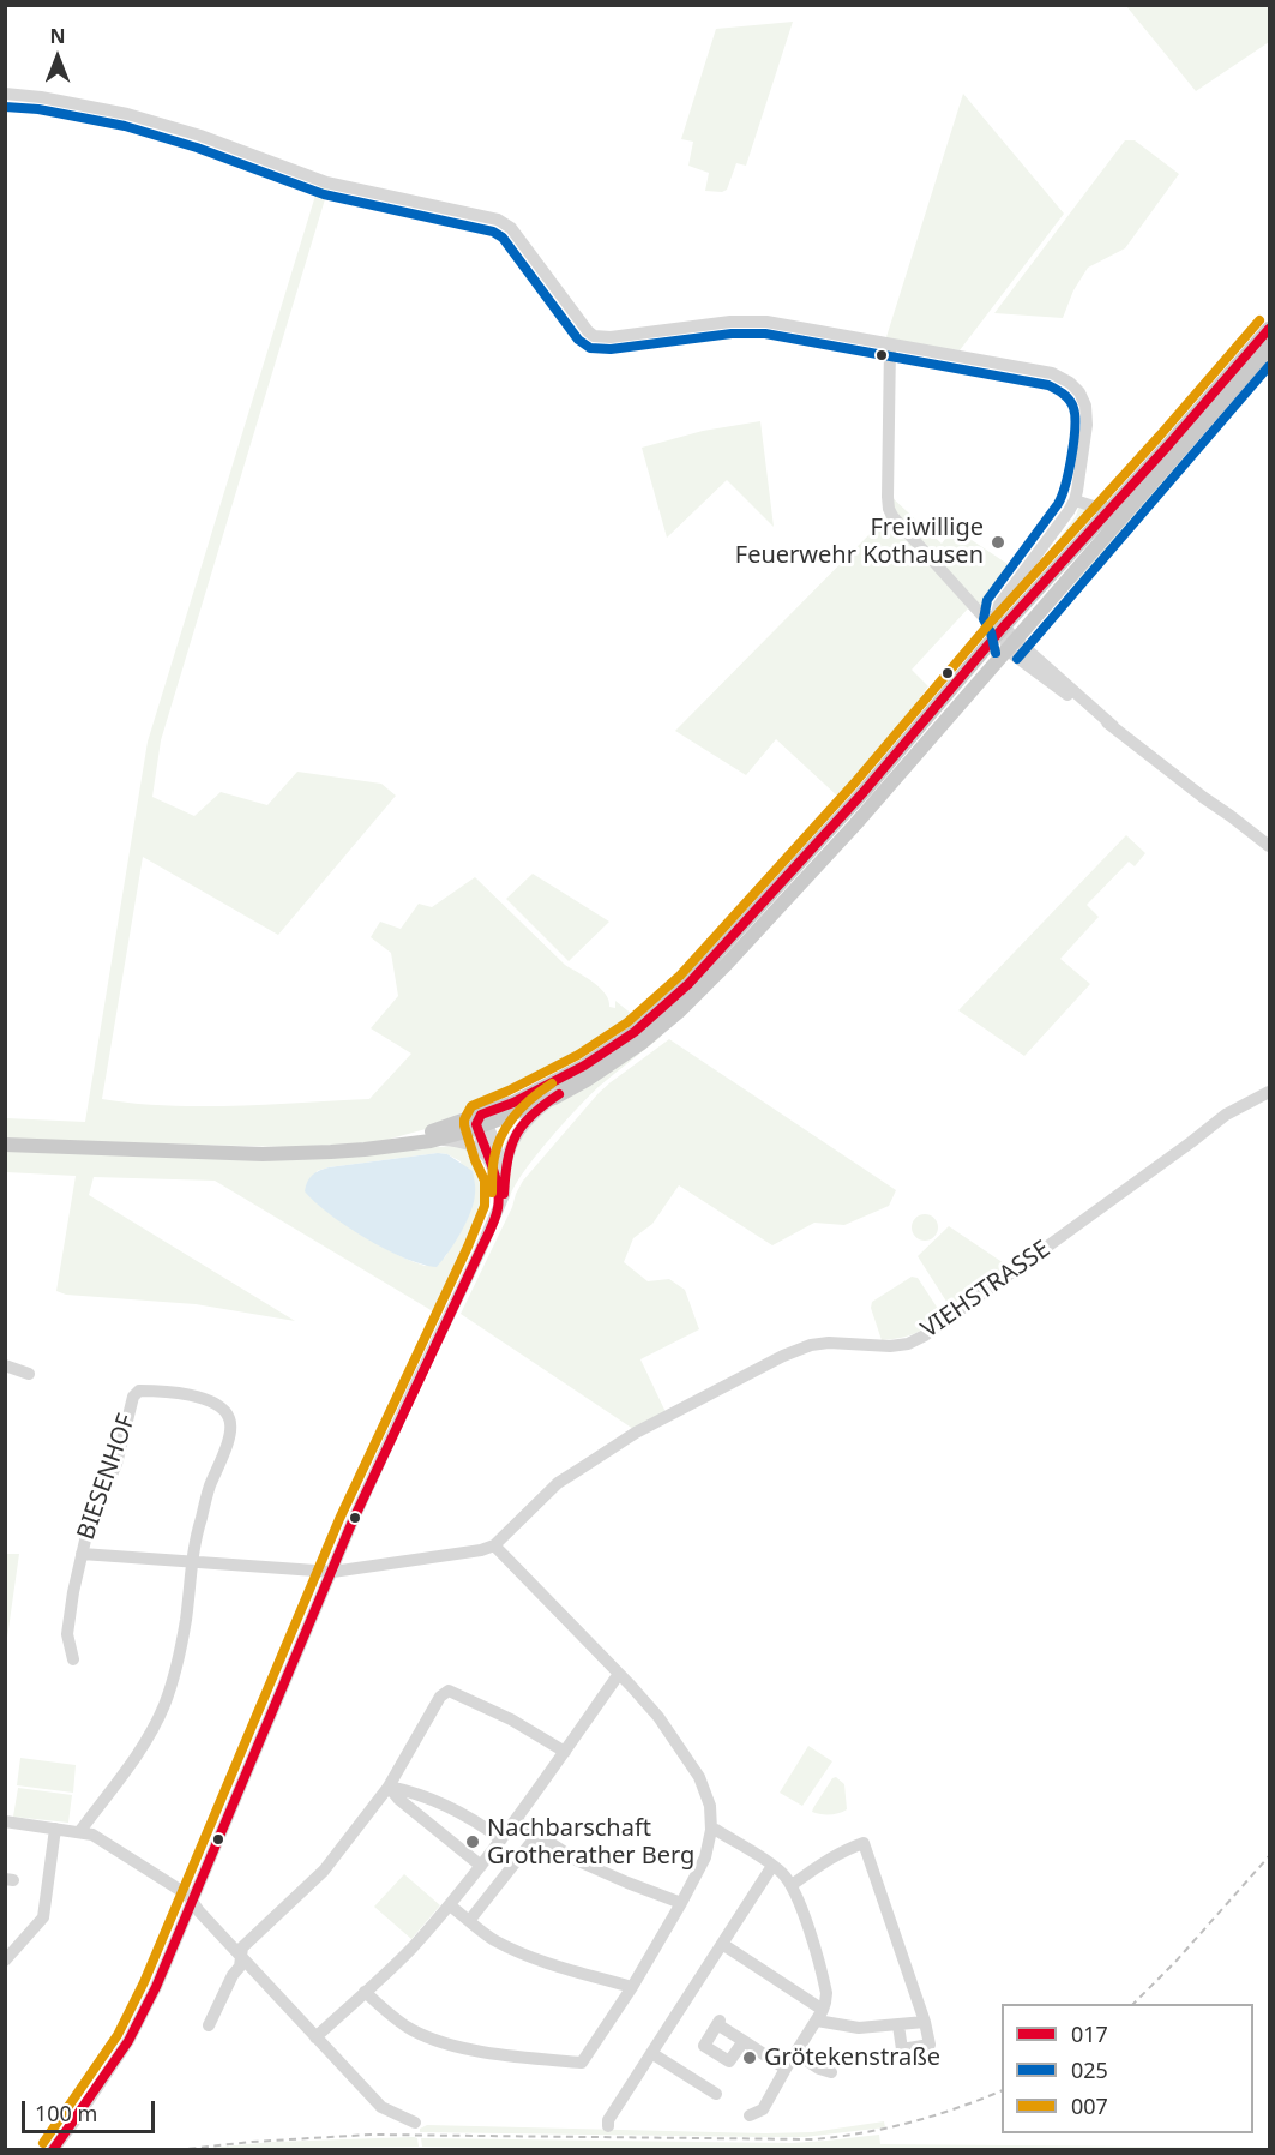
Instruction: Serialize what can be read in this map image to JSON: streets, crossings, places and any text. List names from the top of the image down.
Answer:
{
  "streets": {
    "street": ["VIEHSTRASSE", "BIESENHOF"]
  },
  "places": ["Freiwillige Feuerwehr Kothausen", "Nachbarschaft Grotherather Berg", "Grötekenstraße"],
  "lines": ["transit line 025", "transit line 007", "transit line 017"],
  "legend": ["017", "025", "007"],
  "scale_bar": "100 m",
  "north": "top"
}
